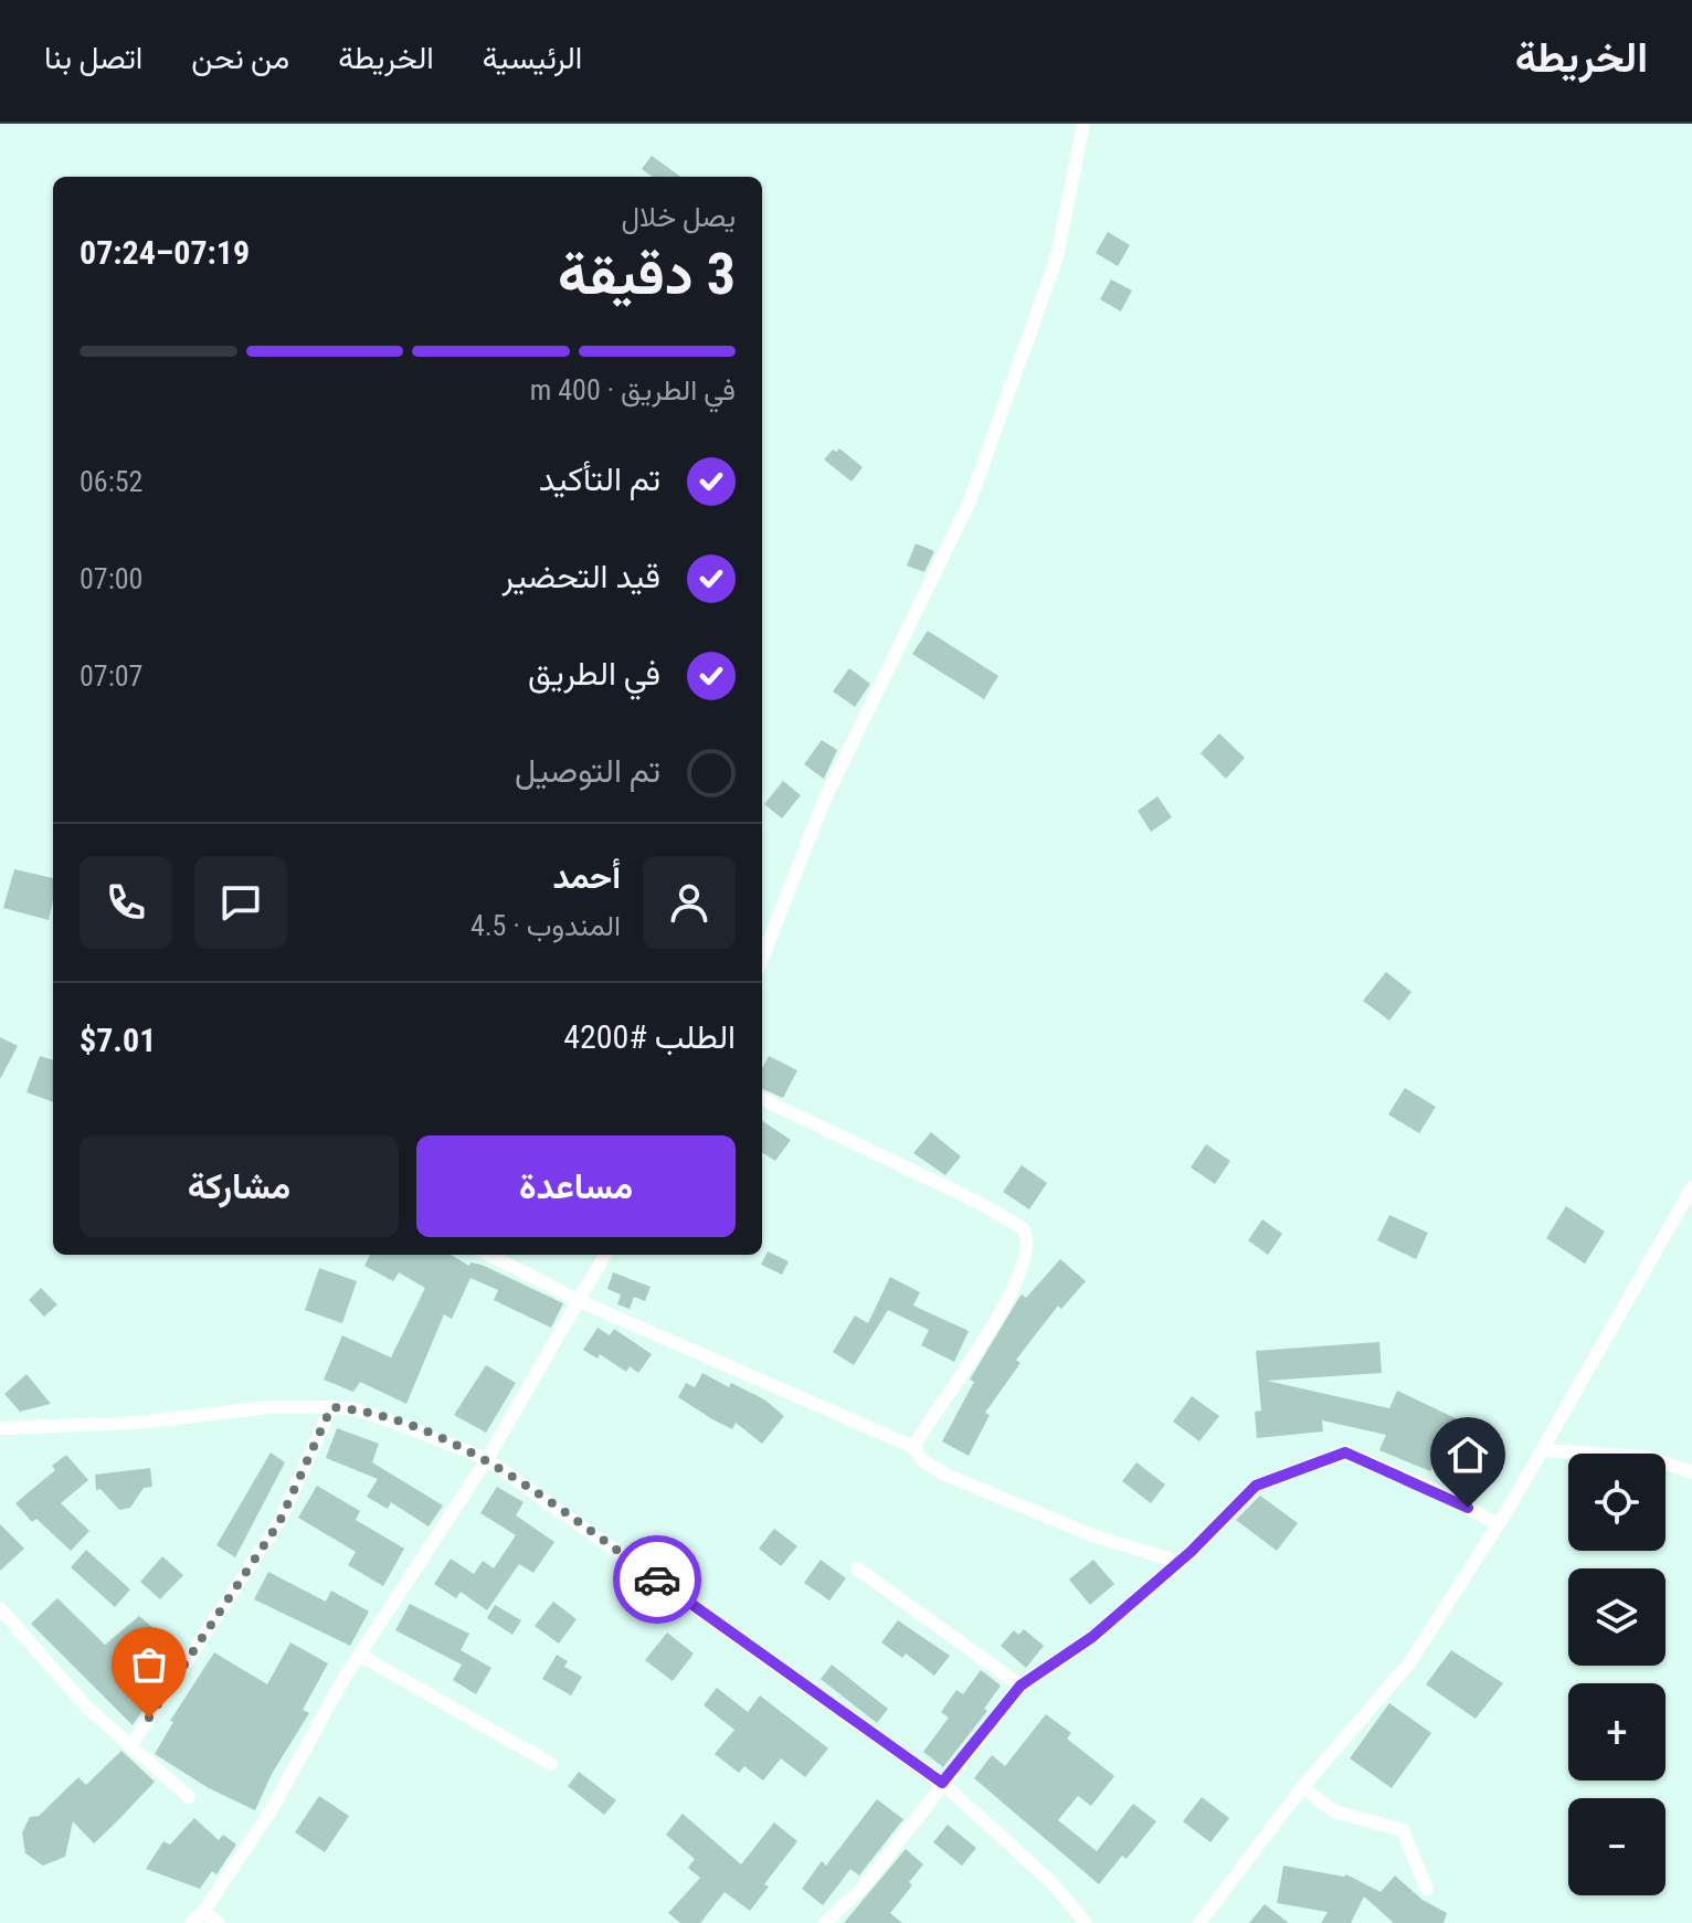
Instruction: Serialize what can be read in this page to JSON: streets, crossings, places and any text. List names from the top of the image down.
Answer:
{
  "page": {
    "header": "الخريطة",
    "nav": [
      "الرئيسية",
      "الخريطة",
      "من نحن",
      "اتصل بنا"
    ],
    "heading": ["3 دقيقة", "يصل خلال", "07:19–07:24"],
    "panel": [
      "أحمد",
      "المندوب · 4.5",
      "الطلب #4200",
      "$7.01"
    ],
    "bar": "في الطريق · 400 m",
    "list": [
      ["تم التأكيد", "06:52"],
      ["قيد التحضير", "07:00"],
      ["في الطريق", "07:07"],
      "تم التوصيل"
    ],
    "buttons": ["مساعدة", "مشاركة"],
    "map_buttons": ["+", "−"]
  }
}
